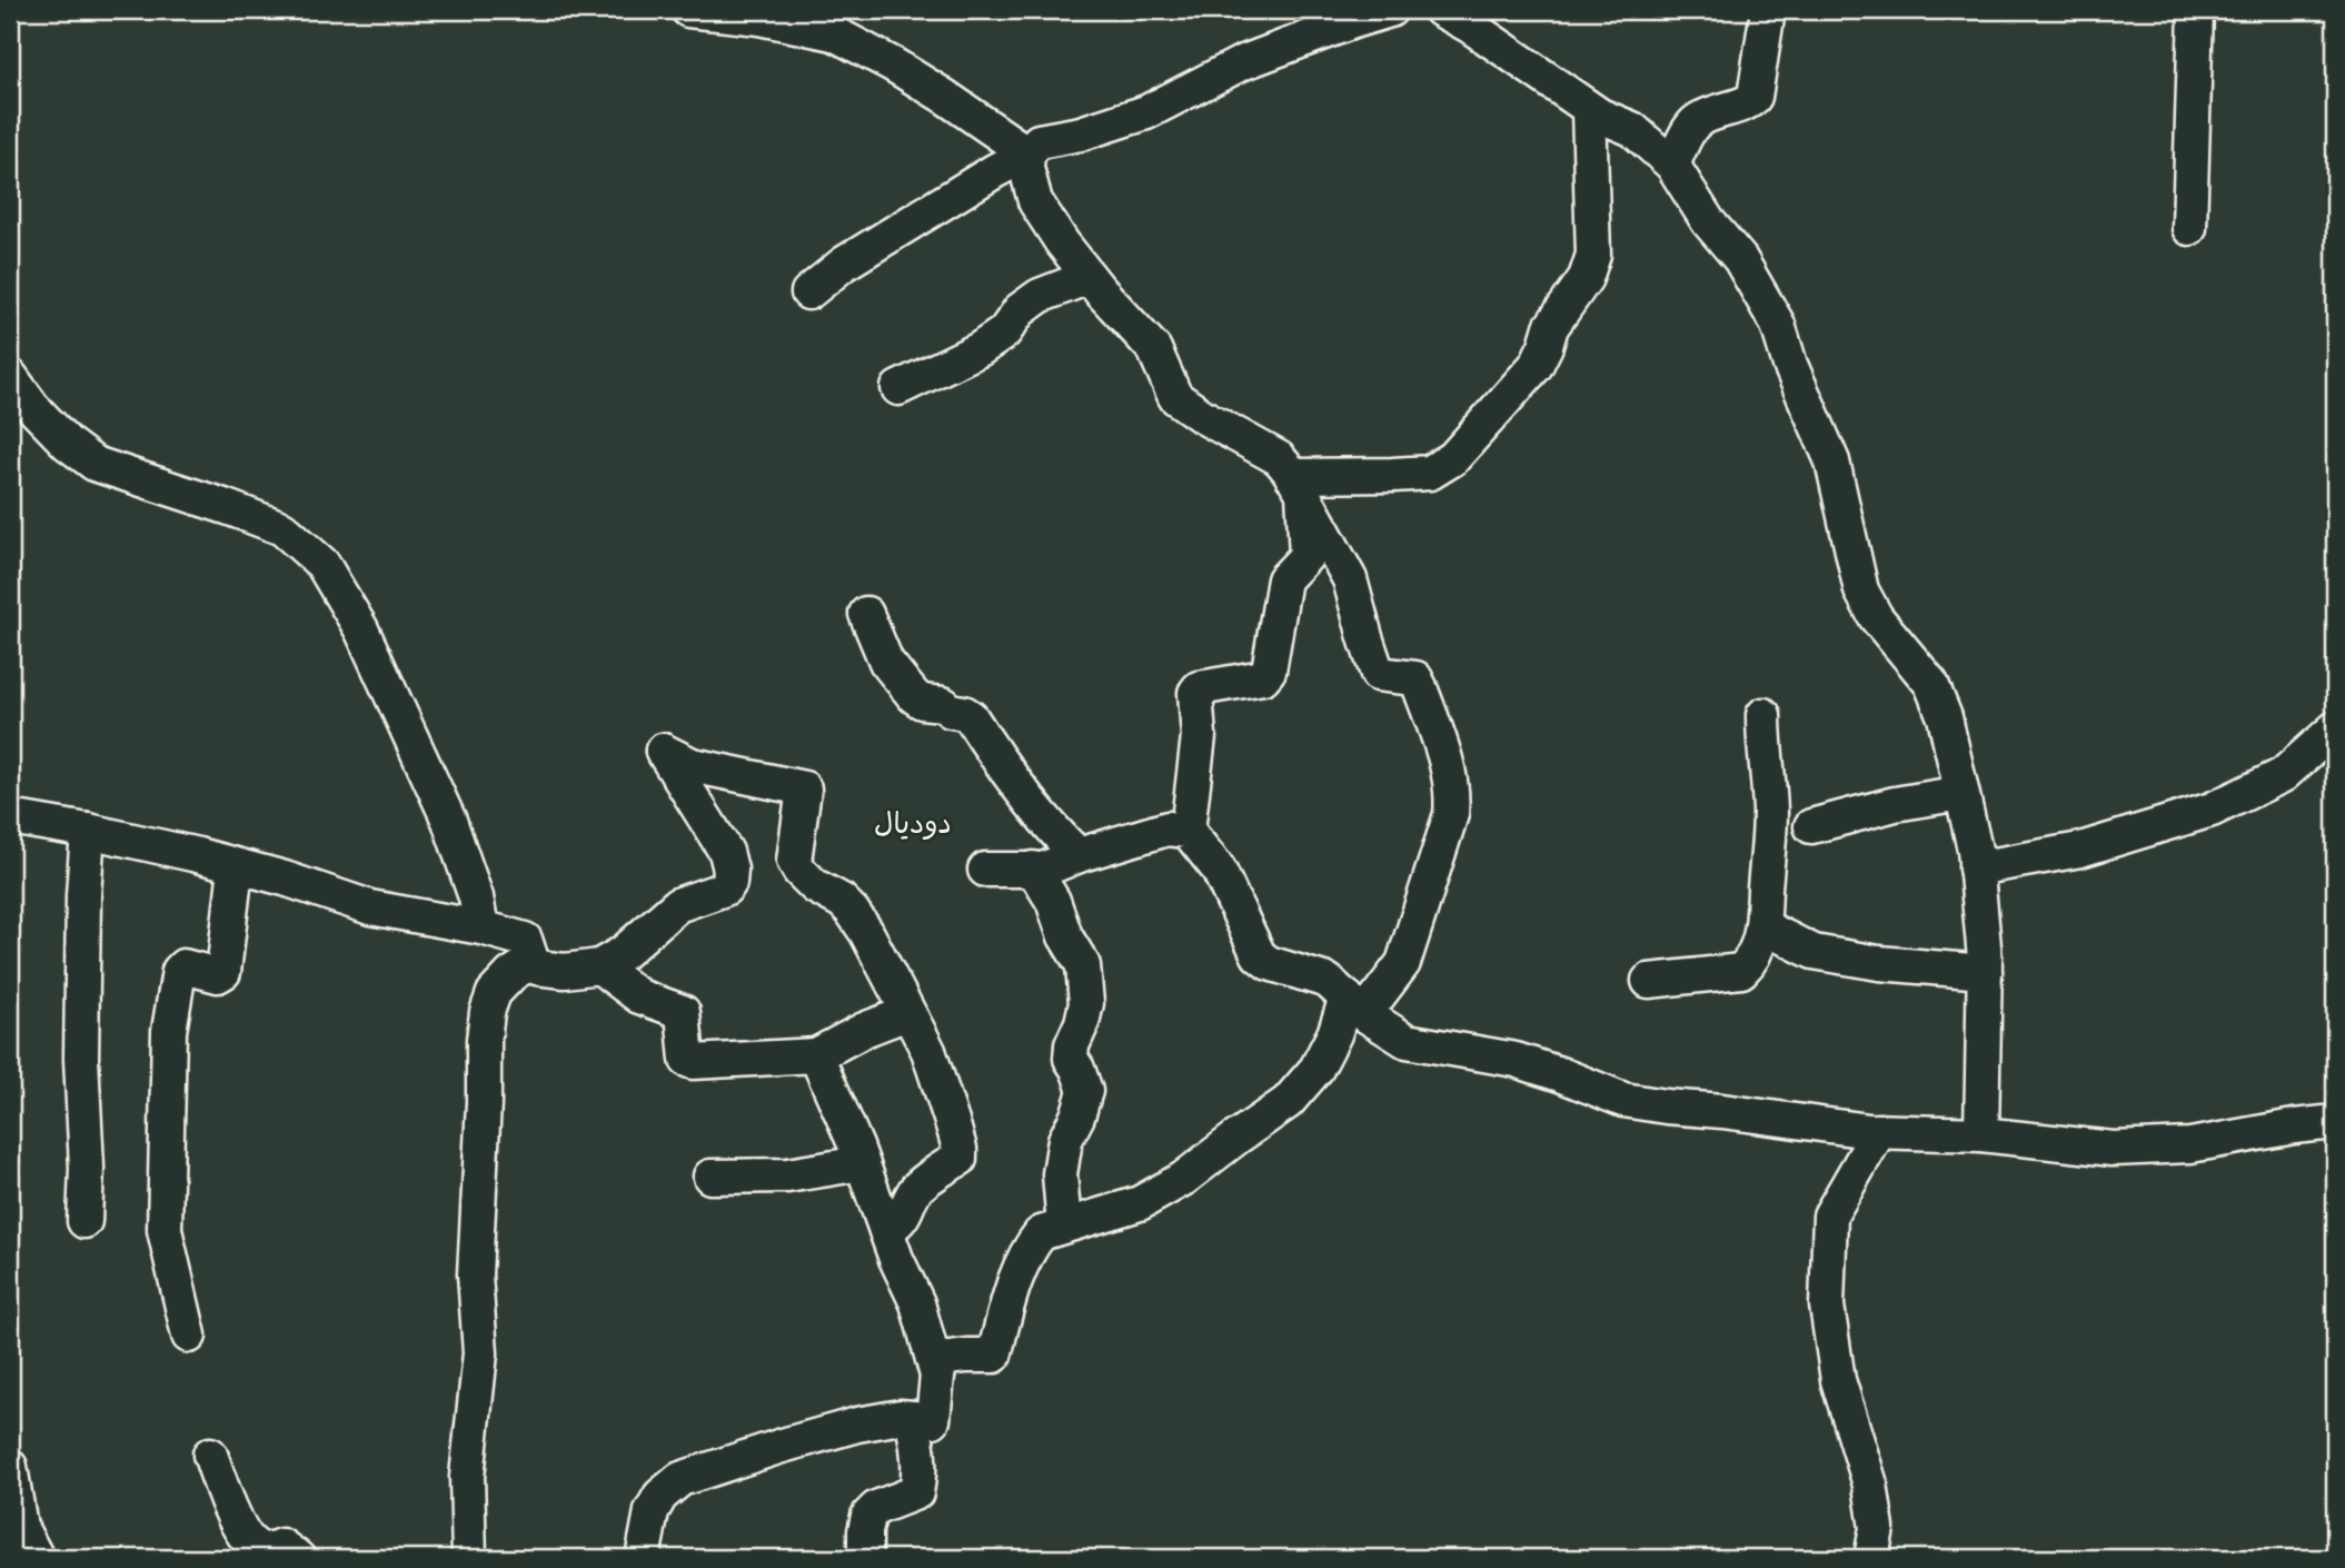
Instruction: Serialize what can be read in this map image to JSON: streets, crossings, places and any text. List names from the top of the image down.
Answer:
{
  "districts": ["دودیال"]
}
